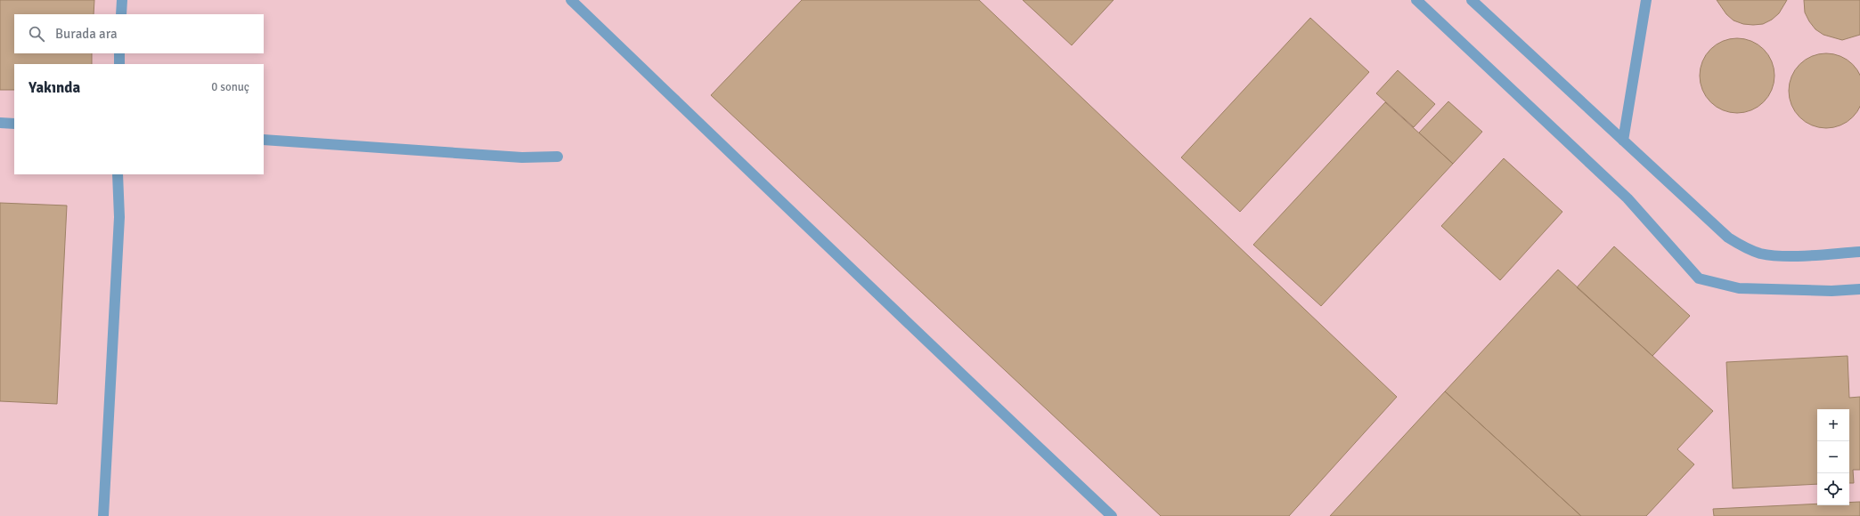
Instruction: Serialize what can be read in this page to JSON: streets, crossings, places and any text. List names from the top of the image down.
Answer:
{
  "page": {
    "search": "Burada ara",
    "heading": ["Yakında", "0 sonuç"],
    "map_buttons": ["+", "−"]
  }
}
